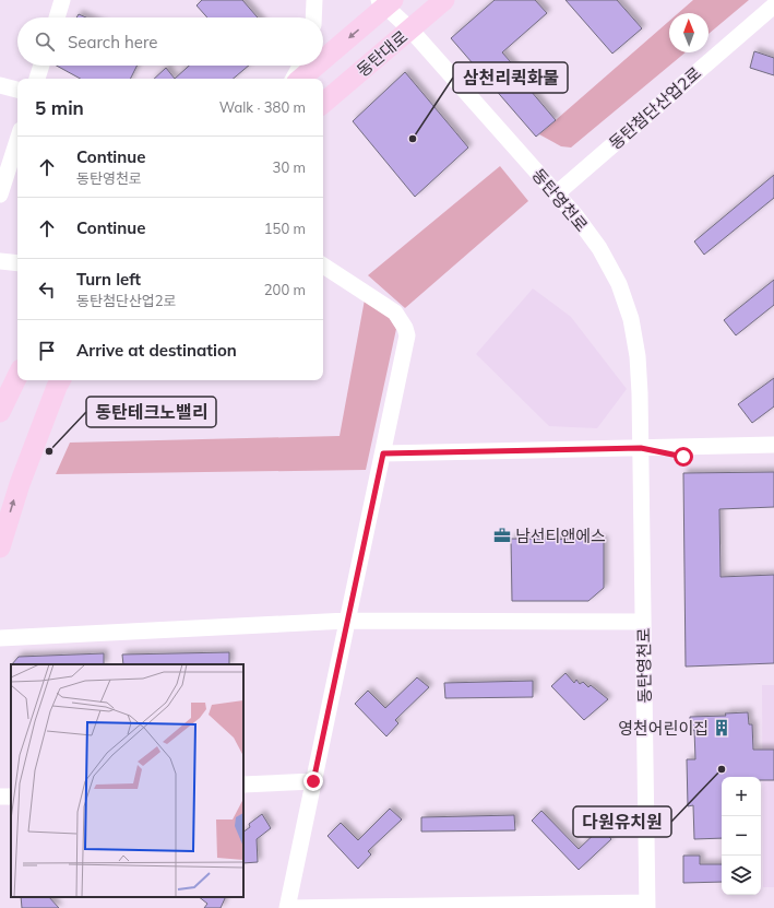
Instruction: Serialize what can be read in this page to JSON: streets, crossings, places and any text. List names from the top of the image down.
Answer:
{
  "streets": {
    "main road": ["동탄대로"],
    "street": ["동탄첨단산업2로", "동탄영천로"]
  },
  "crossings": [
    ["동탄대로", "동탄영천로"],
    ["동탄첨단산업2로", "동탄영천로"]
  ],
  "places": {
    "other": ["삼천리퀵화물", "동탄테크노밸리", "다원유치원"],
    "office": ["남선티앤에스"],
    "building": ["영천어린이집"]
  },
  "north": "top",
  "page": {
    "search": "Search here",
    "heading": ["5 min", "Walk · 380 m"],
    "list": [
      ["Continue", "동탄영천로", "30 m"],
      ["Continue", "150 m"],
      ["Turn left", "동탄첨단산업2로", "200 m"],
      "Arrive at destination"
    ],
    "map_buttons": ["+", "−"]
  }
}
